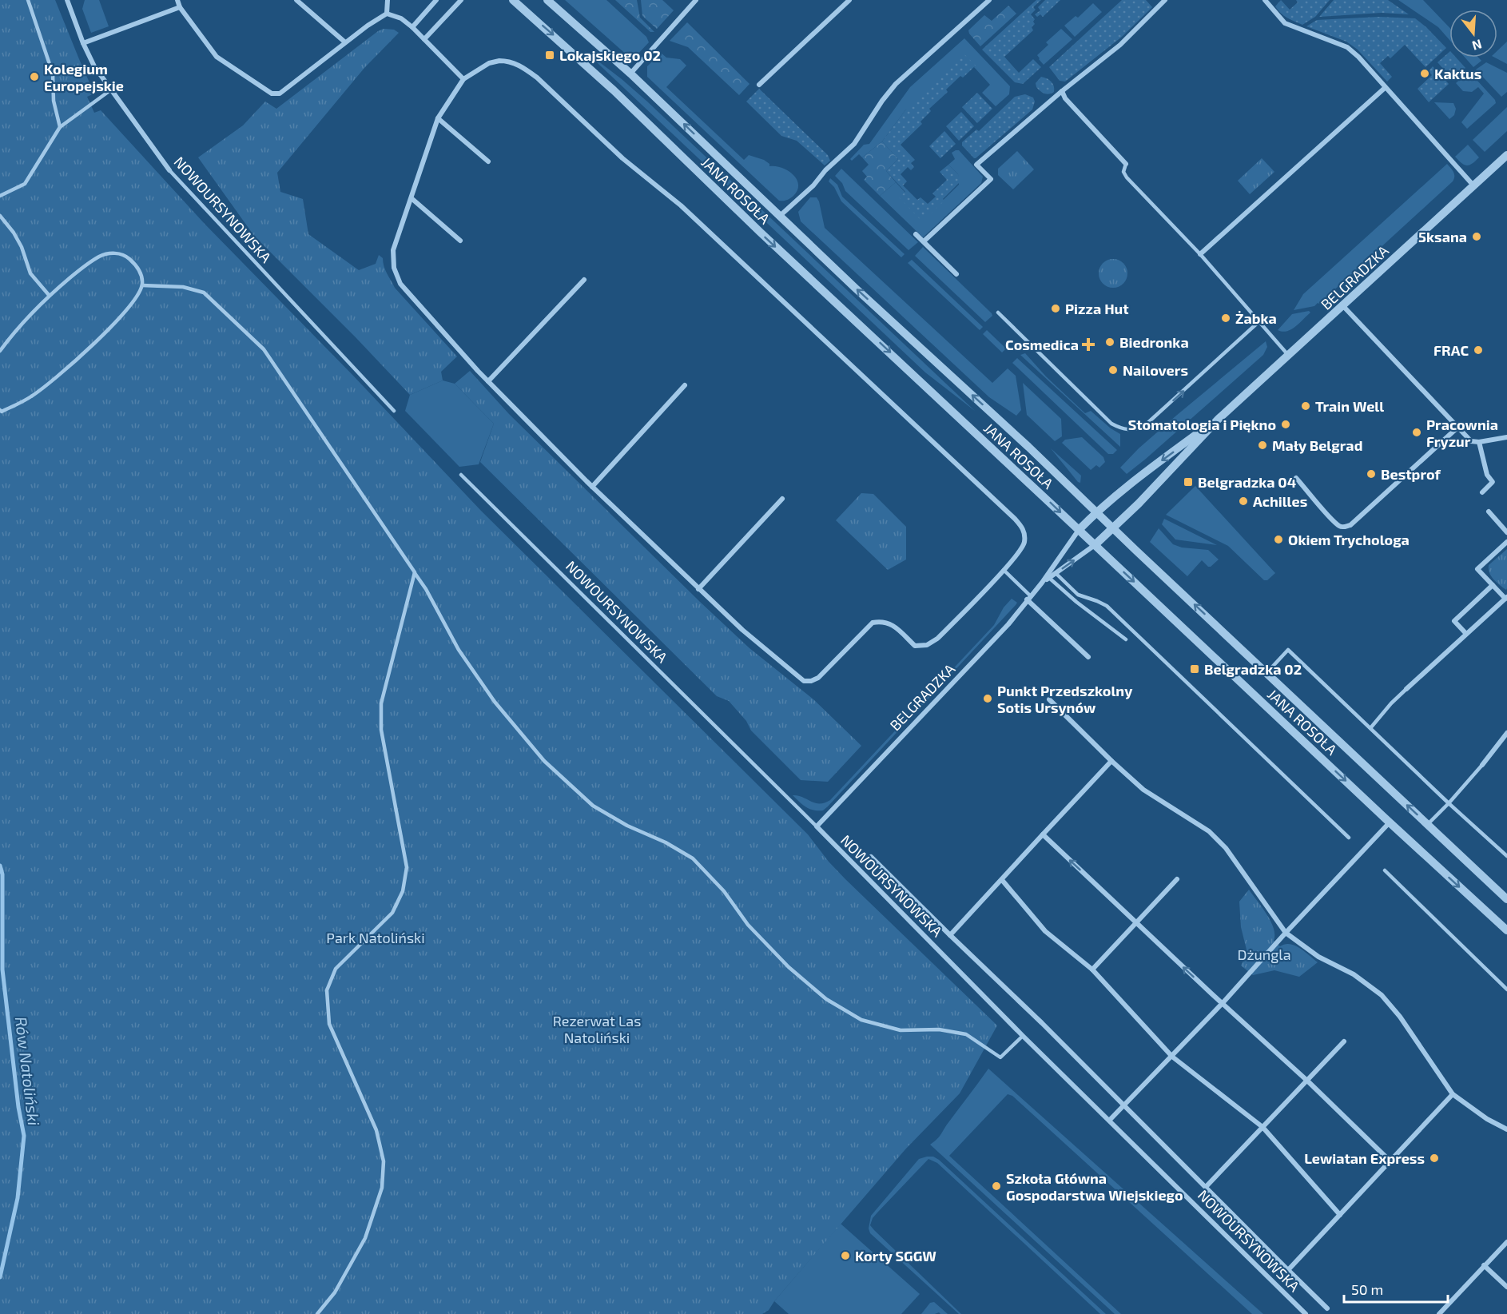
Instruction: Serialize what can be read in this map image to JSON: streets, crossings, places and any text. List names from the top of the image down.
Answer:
{
  "streets": {
    "street": ["JANA ROSOŁA", "NOWOURSYNOWSKA", "BELGRADZKA"]
  },
  "crossings": [
    ["JANA ROSOŁA", "BELGRADZKA"],
    ["NOWOURSYNOWSKA", "BELGRADZKA"]
  ],
  "water": ["Rów Natoliński"],
  "parks": ["Park Natoliński", "Dżungla", "Rezerwat Las Natoliński"],
  "places": {
    "transit": ["Lokajskiego 02", "Belgradzka 04", "Belgradzka 02"],
    "other": [
      "Kaktus",
      "Kolegium Europejskie",
      "5ksana",
      "Pizza Hut",
      "Żabka",
      "Biedronka",
      "FRAC",
      "Nailovers",
      "Train Well",
      "Stomatologia i Piękno",
      "Pracownia Fryzur",
      "Mały Belgrad",
      "Bestprof",
      "Achilles",
      "Okiem Trychologa",
      "Punkt Przedszkolny Sotis Ursynów",
      "Lewiatan Express",
      "Szkoła Główna Gospodarstwa Wiejskiego",
      "Korty SGGW"
    ],
    "health": ["Cosmedica"]
  },
  "scale_bar": "50 m",
  "north": "bottom"
}
